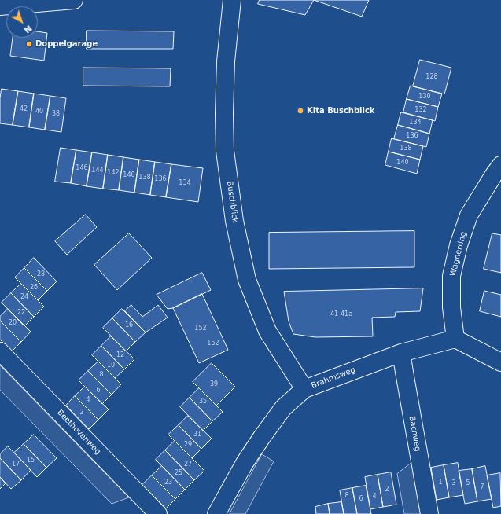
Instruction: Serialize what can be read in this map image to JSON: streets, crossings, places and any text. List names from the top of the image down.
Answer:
{
  "streets": {
    "street": [
      "Buschblick",
      "Wagnerring",
      "Brahmsweg",
      "Beethovenweg",
      "Bachweg"
    ]
  },
  "crossings": [
    ["Buschblick", "Brahmsweg"],
    ["Wagnerring", "Brahmsweg"],
    ["Brahmsweg", "Bachweg"]
  ],
  "places": ["Doppelgarage", "Kita Buschblick"],
  "house_numbers": [
    "128",
    "130",
    "42",
    "132",
    "40",
    "38",
    "134",
    "136",
    "138",
    "140",
    "146",
    "144",
    "142",
    "140",
    "138",
    "136",
    "134",
    "28",
    "26",
    "24",
    "22",
    "41-41a",
    "20",
    "16",
    "152",
    "152",
    "12",
    "10",
    "8",
    "39",
    "6",
    "4",
    "35",
    "2",
    "31",
    "29",
    "15",
    "17",
    "27",
    "25",
    "23",
    "1",
    "3",
    "5",
    "7",
    "2",
    "8",
    "4",
    "6"
  ],
  "north": "bottom right"
}
